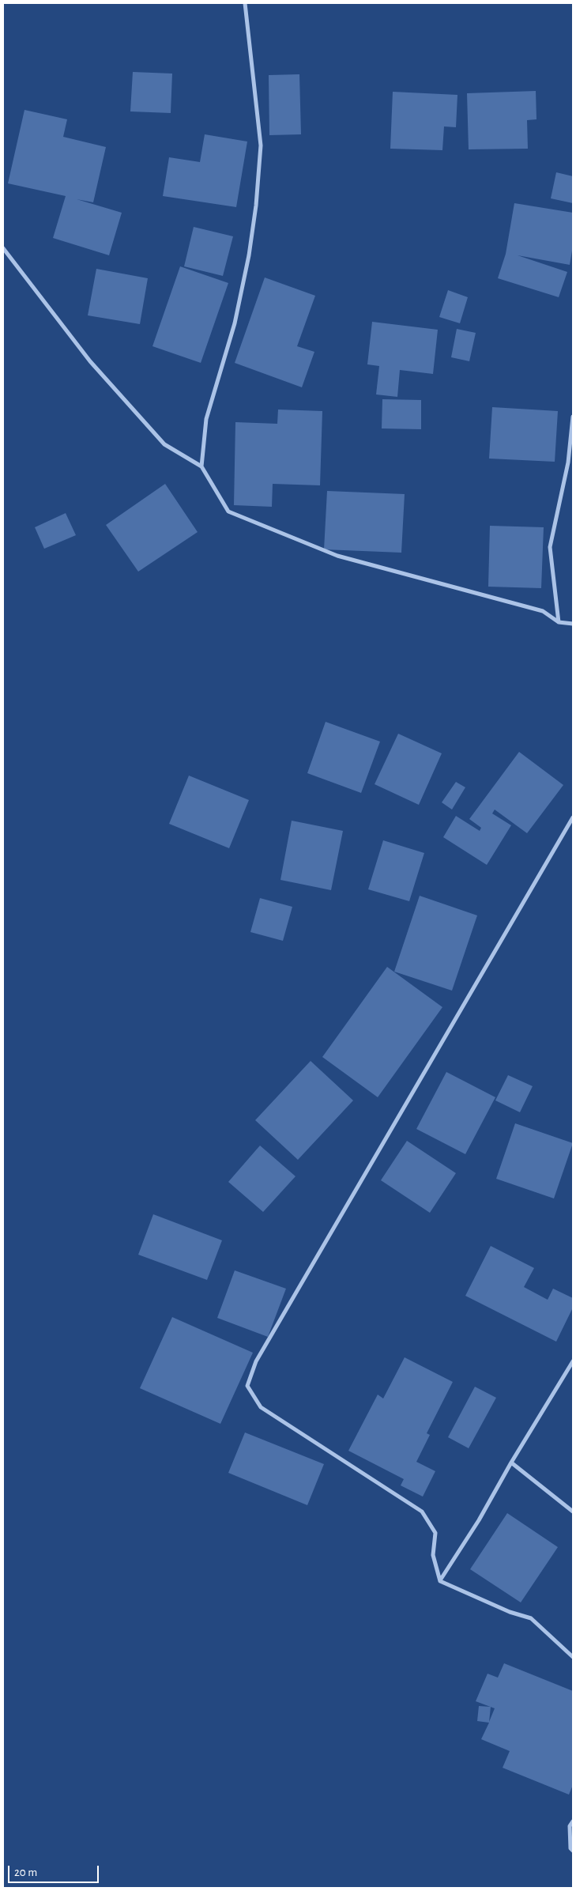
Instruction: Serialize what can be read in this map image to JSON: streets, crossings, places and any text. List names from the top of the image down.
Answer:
{
  "scale_bar": "20 m"
}
